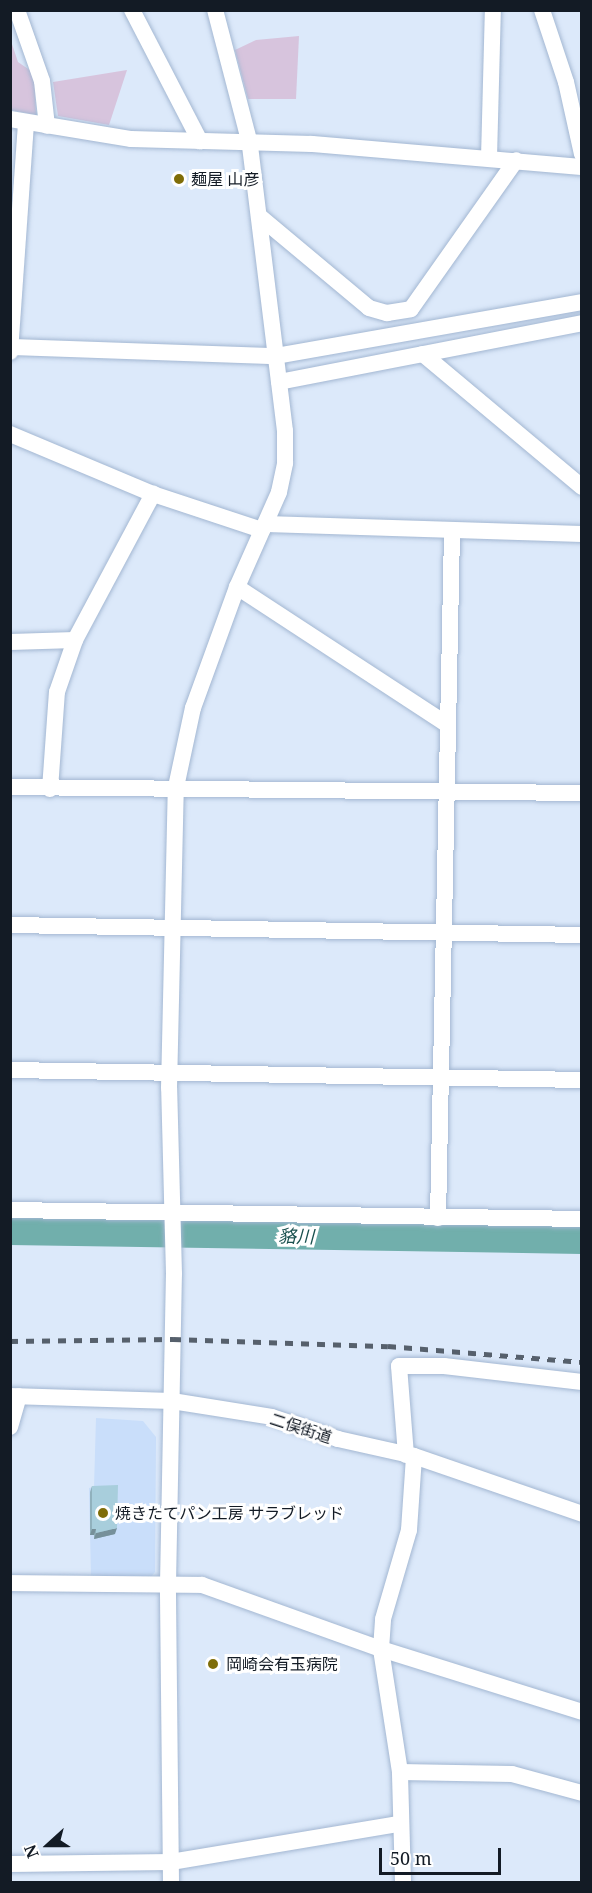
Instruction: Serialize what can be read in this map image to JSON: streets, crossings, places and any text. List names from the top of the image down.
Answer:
{
  "streets": {
    "street": ["二俣街道"]
  },
  "water": ["貉川"],
  "places": ["麺屋 山彦", "焼きたてパン工房 サラブレッド", "岡崎会有玉病院"],
  "scale_bar": "50 m",
  "north": "left"
}
